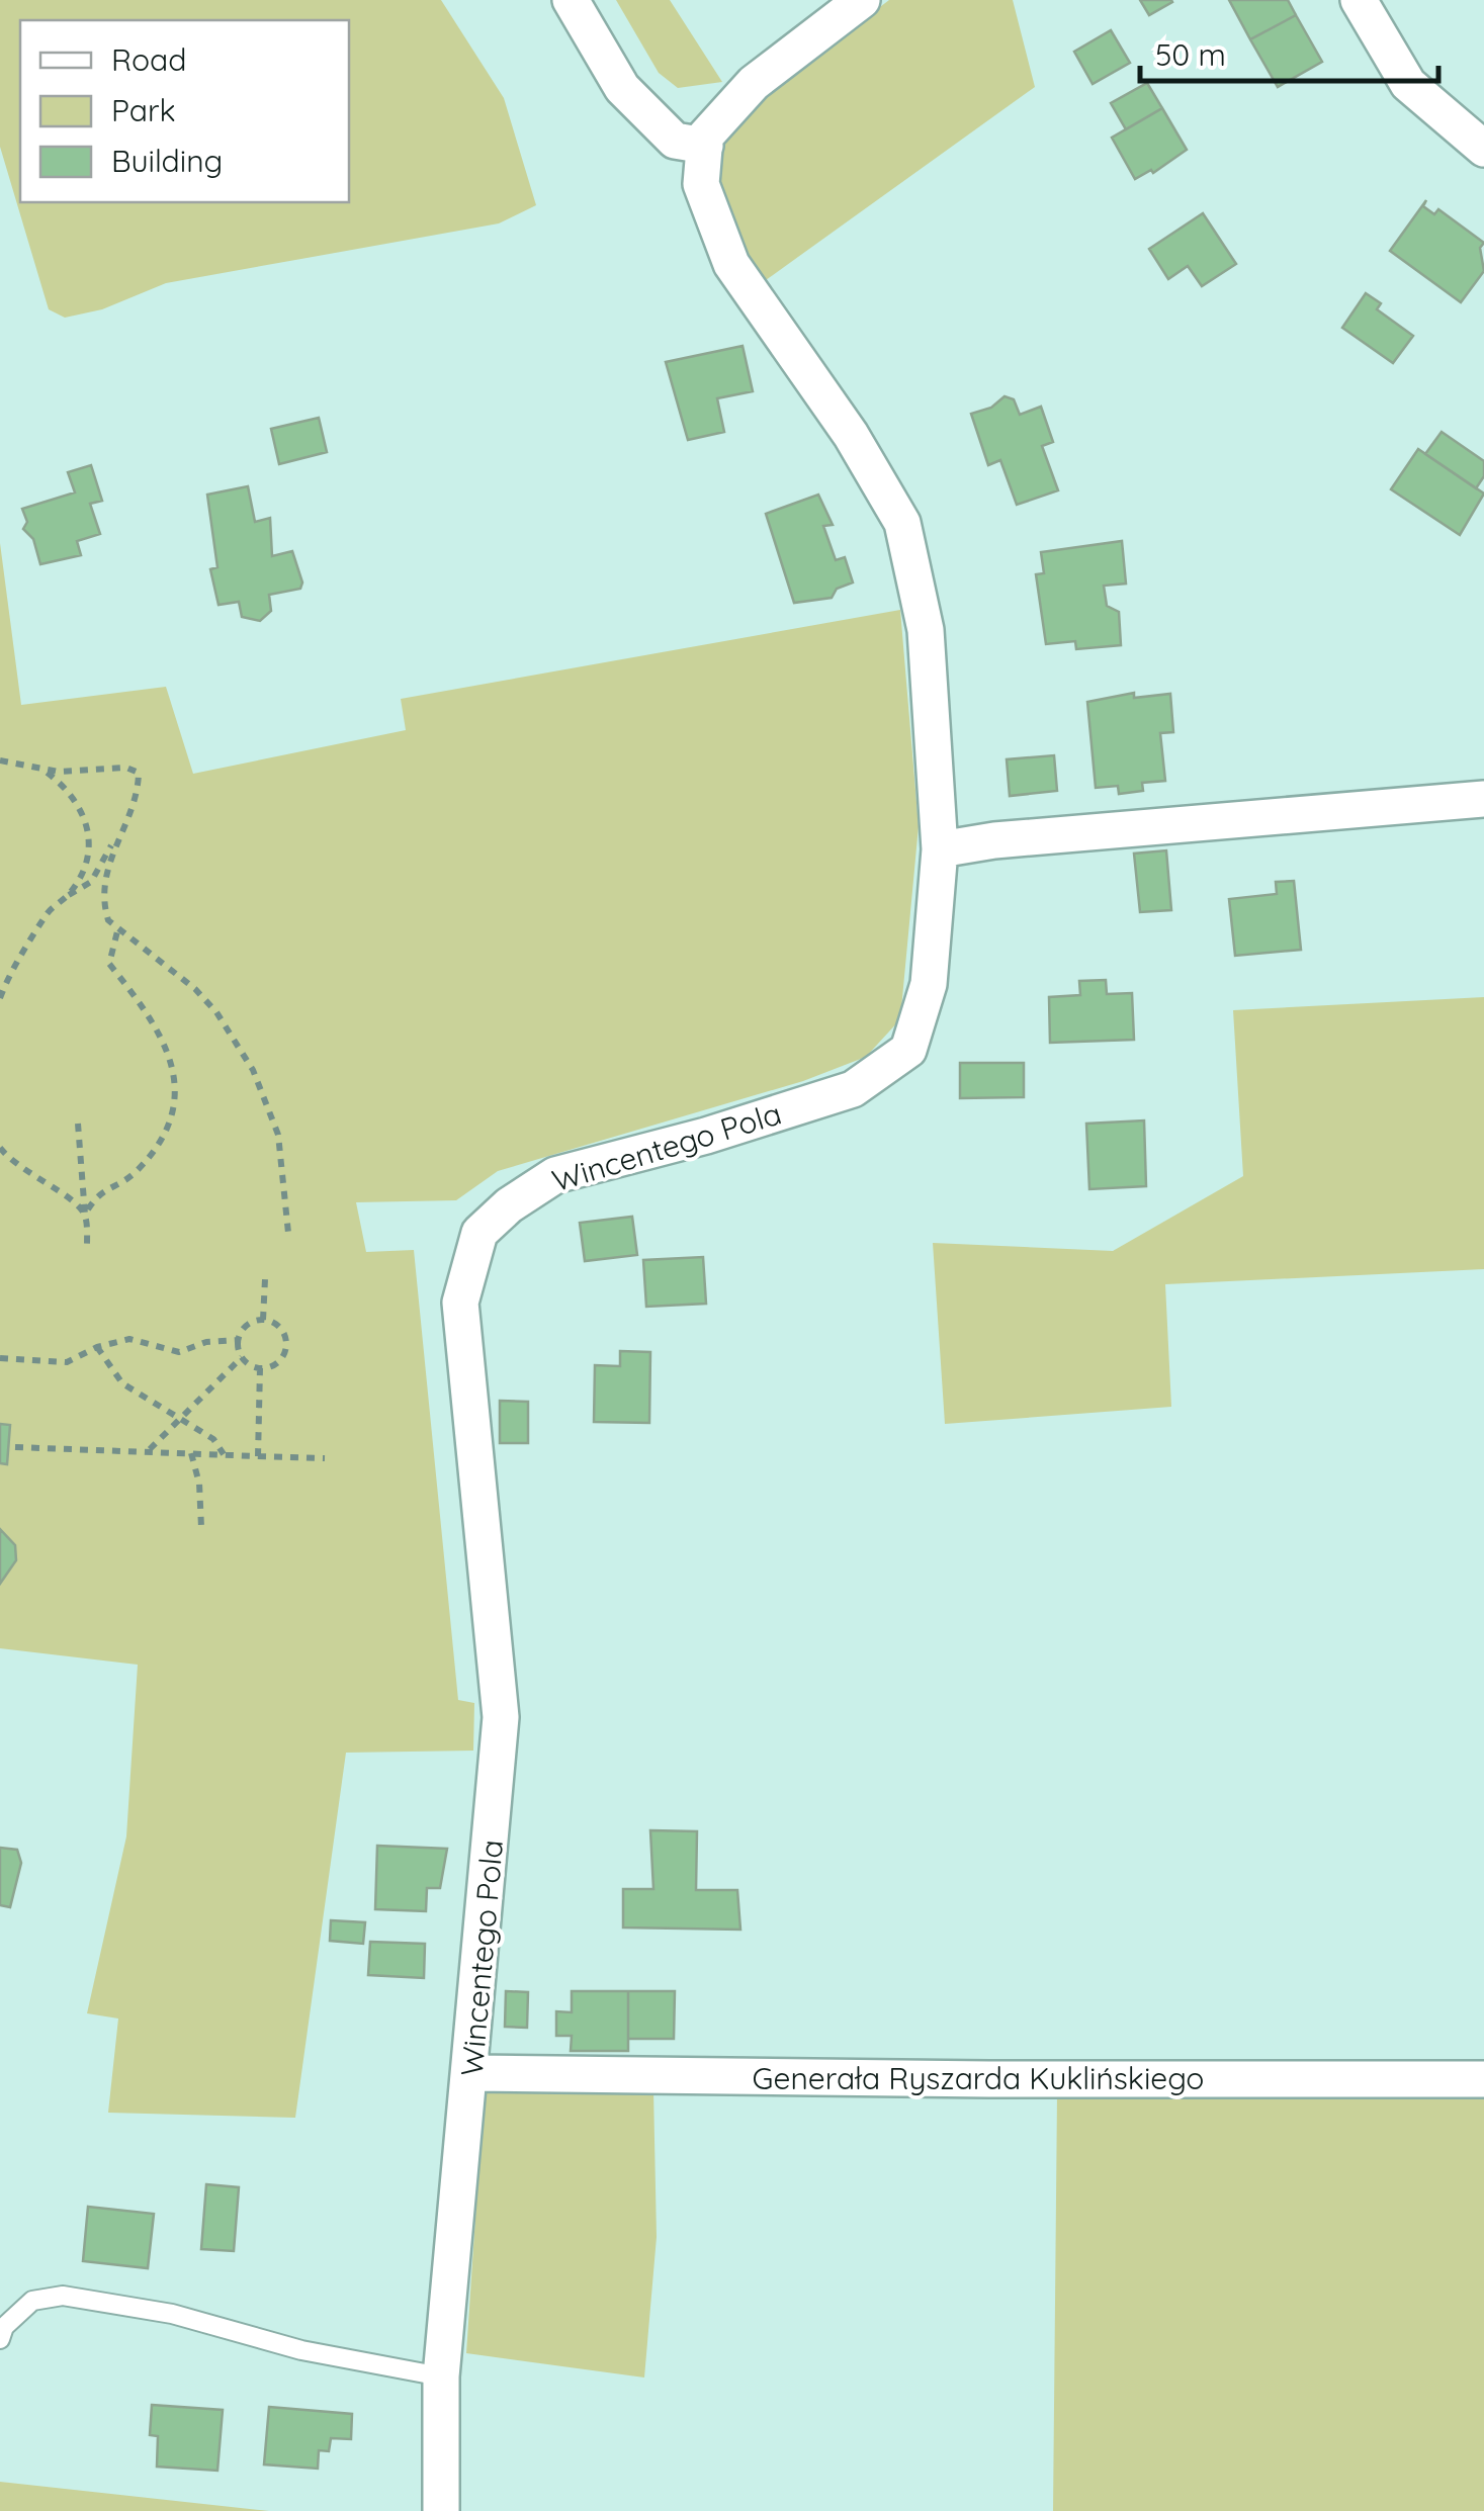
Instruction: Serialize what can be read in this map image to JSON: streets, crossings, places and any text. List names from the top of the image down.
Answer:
{
  "streets": {
    "street": ["Wincentego Pola", "Generała Ryszarda Kuklińskiego"]
  },
  "crossings": [
    ["Wincentego Pola", "Generała Ryszarda Kuklińskiego"]
  ],
  "legend": ["Road", "Park", "Building"],
  "scale_bar": "50 m"
}
